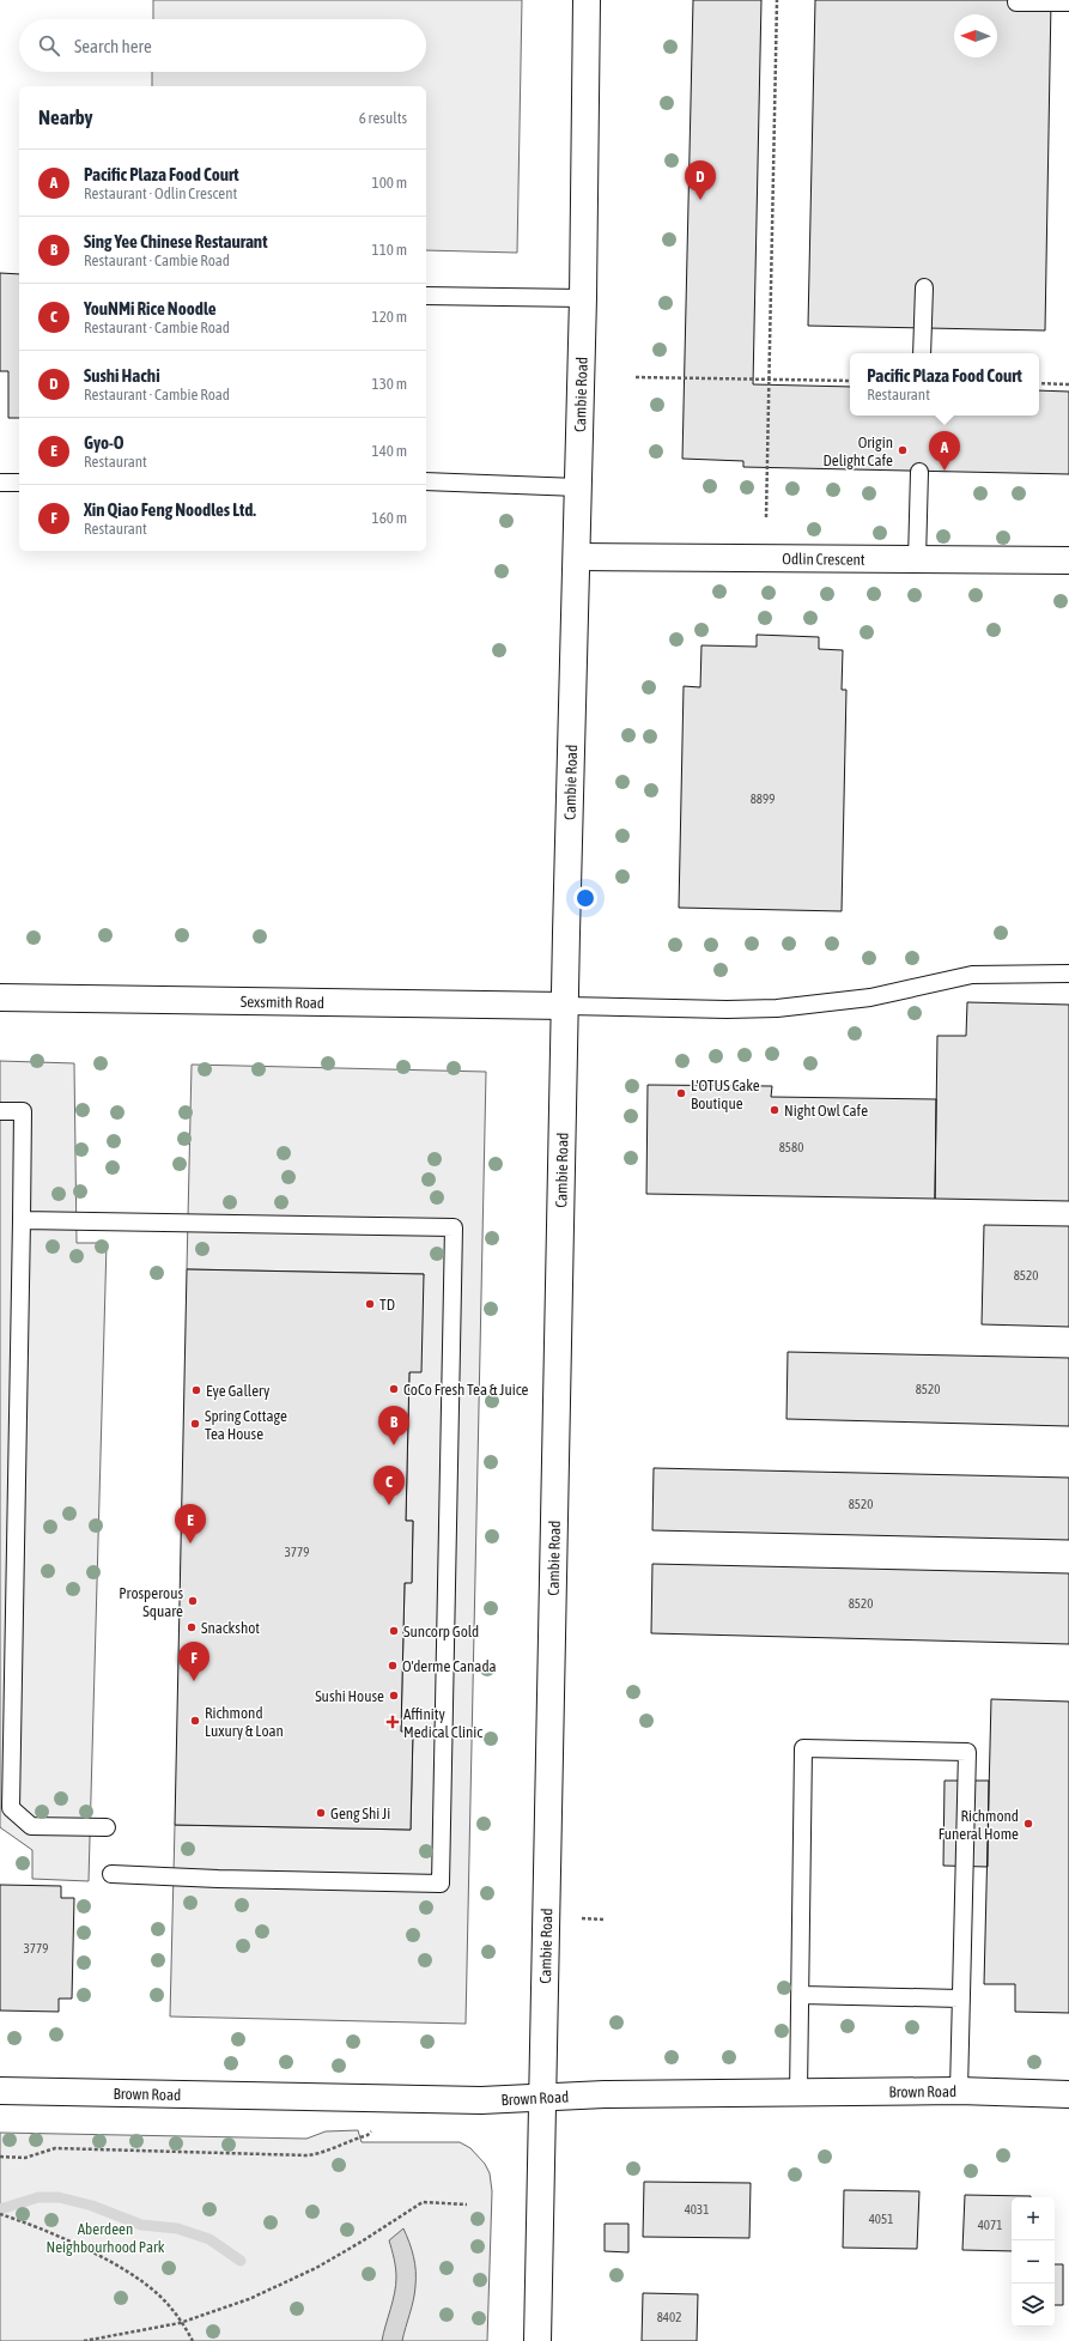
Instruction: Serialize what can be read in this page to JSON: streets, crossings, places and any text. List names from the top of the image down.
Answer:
{
  "streets": {
    "main road": [
      "Cambie Road",
      "Odlin Crescent",
      "Sexsmith Road",
      "Brown Road"
    ]
  },
  "crossings": [
    ["Cambie Road", "Odlin Crescent"],
    ["Cambie Road", "Sexsmith Road"],
    ["Cambie Road", "Brown Road"]
  ],
  "parks": ["Aberdeen Neighbourhood Park"],
  "places": {
    "other": [
      "Origin Delight Cafe",
      "L'OTUS Cake Boutique",
      "Night Owl Cafe",
      "TD",
      "CoCo Fresh Tea & Juice",
      "Eye Gallery",
      "Spring Cottage Tea House",
      "Prosperous Square",
      "Snackshot",
      "Suncorp Gold",
      "O'derme Canada",
      "Sushi House",
      "Richmond Luxury & Loan",
      "Geng Shi Ji",
      "Richmond Funeral Home"
    ],
    "health": ["Affinity Medical Clinic"]
  },
  "house_numbers": [
    "8899",
    "8580",
    "8520",
    "8520",
    "8520",
    "3779",
    "8520",
    "3779",
    "4031",
    "4051",
    "4071",
    "8402"
  ],
  "north": "left",
  "page": {
    "search": "Search here",
    "heading": ["Nearby", "6 results"],
    "list": [
      {
        "mark": "A",
        "name": "Pacific Plaza Food Court",
        "note": "Restaurant · Odlin Crescent",
        "value": "100 m"
      },
      {
        "mark": "B",
        "name": "Sing Yee Chinese Restaurant",
        "note": "Restaurant · Cambie Road",
        "value": "110 m"
      },
      {
        "mark": "C",
        "name": "YouNMi Rice Noodle",
        "note": "Restaurant · Cambie Road",
        "value": "120 m"
      },
      {
        "mark": "D",
        "name": "Sushi Hachi",
        "note": "Restaurant · Cambie Road",
        "value": "130 m"
      },
      {
        "mark": "E",
        "name": "Gyo-O",
        "note": "Restaurant",
        "value": "140 m"
      },
      {
        "mark": "F",
        "name": "Xin Qiao Feng Noodles Ltd.",
        "note": "Restaurant",
        "value": "160 m"
      }
    ],
    "pins": [
      "D",
      "A",
      "B",
      "C",
      "E",
      "F"
    ],
    "popup": ["Pacific Plaza Food Court", "Restaurant"],
    "map_buttons": ["+", "−"]
  }
}
